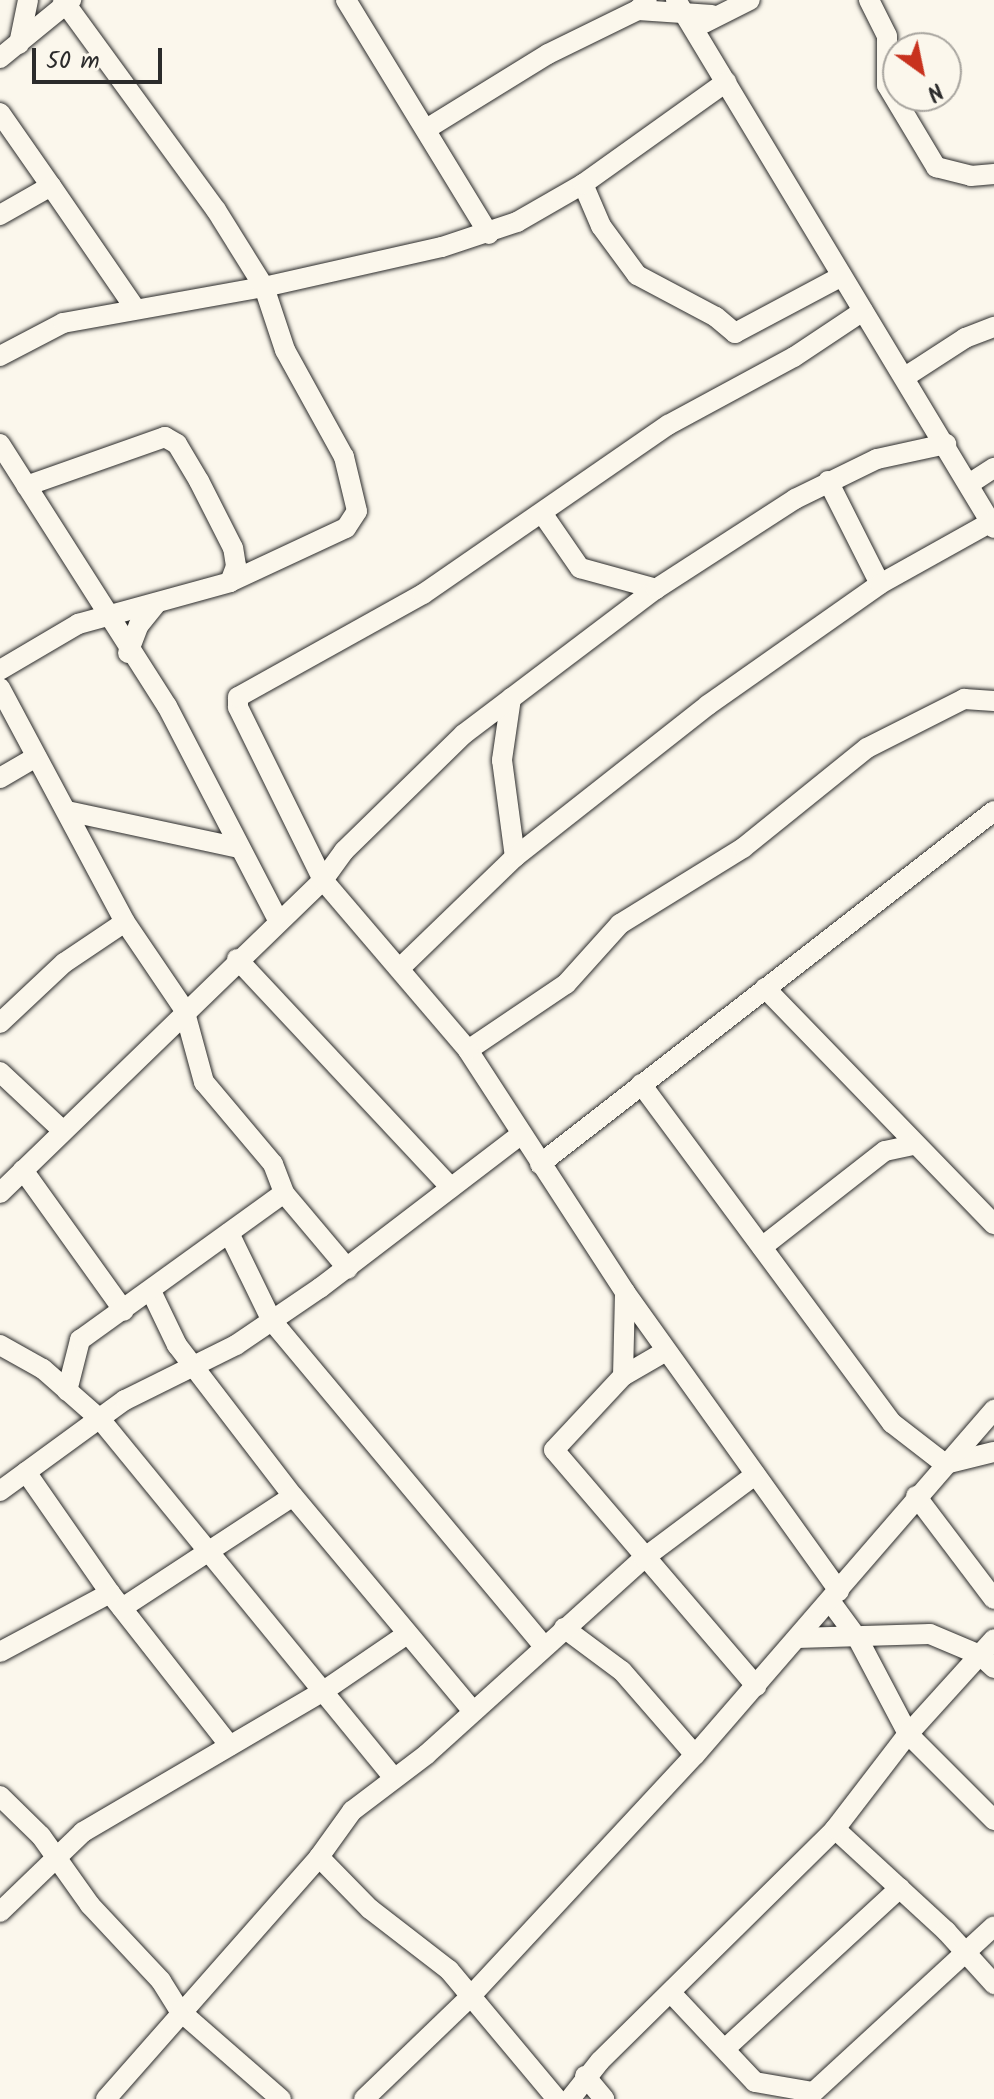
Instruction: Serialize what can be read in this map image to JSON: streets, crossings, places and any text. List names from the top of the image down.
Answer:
{
  "scale_bar": "50 m",
  "north": "bottom right"
}
